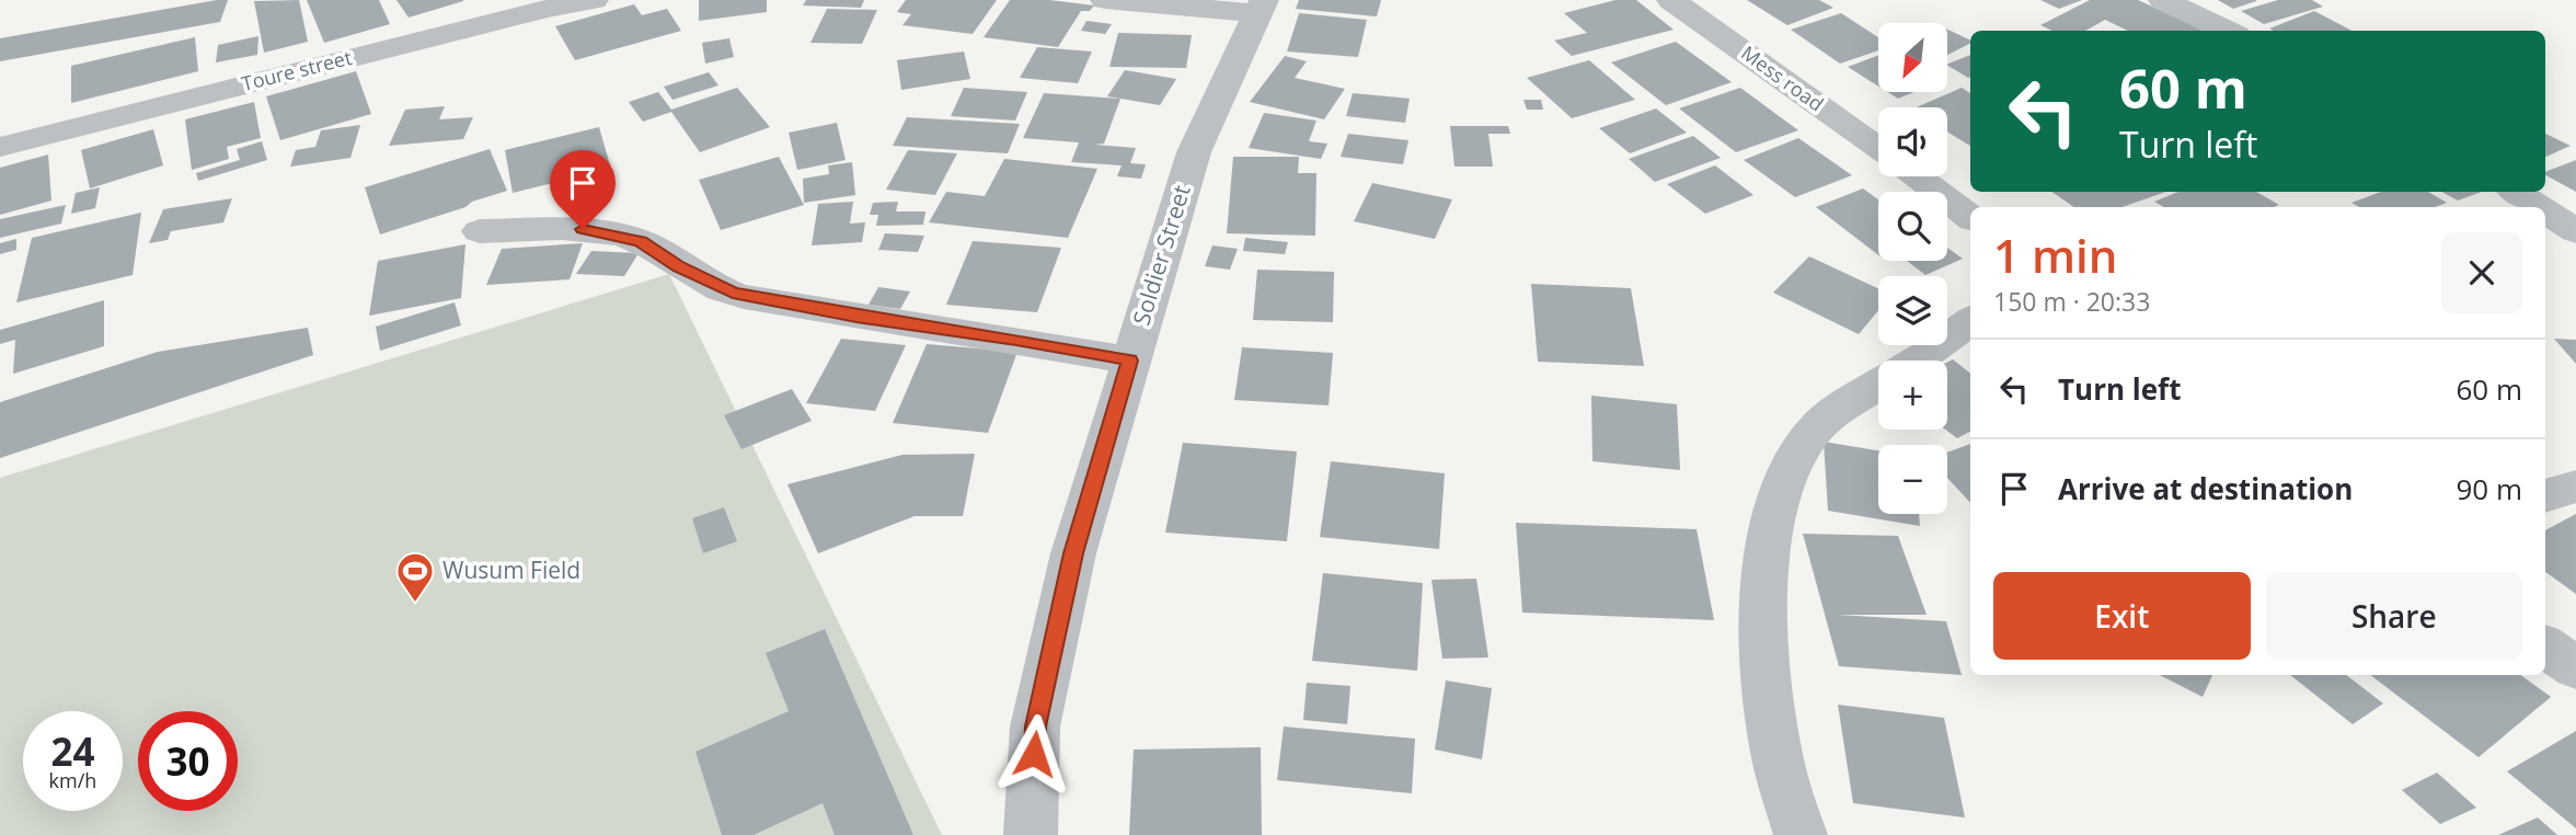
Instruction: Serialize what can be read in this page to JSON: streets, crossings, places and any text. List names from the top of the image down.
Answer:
{
  "streets": {
    "street": ["Toure street", "Mess road", "Soldier Street"]
  },
  "places": {
    "sports": ["Wusum Field"]
  },
  "north": "bottom left",
  "page": {
    "map_buttons": ["+", "−"],
    "turn": ["60 m", "Turn left"],
    "heading": ["1 min", "150 m · 20:33"],
    "list": [
      {
        "name": "Turn left",
        "value": "60 m"
      },
      {
        "name": "Arrive at destination",
        "value": "90 m"
      }
    ],
    "buttons": ["Exit", "Share"],
    "speed": "24 km/h",
    "limit": "30"
  }
}
